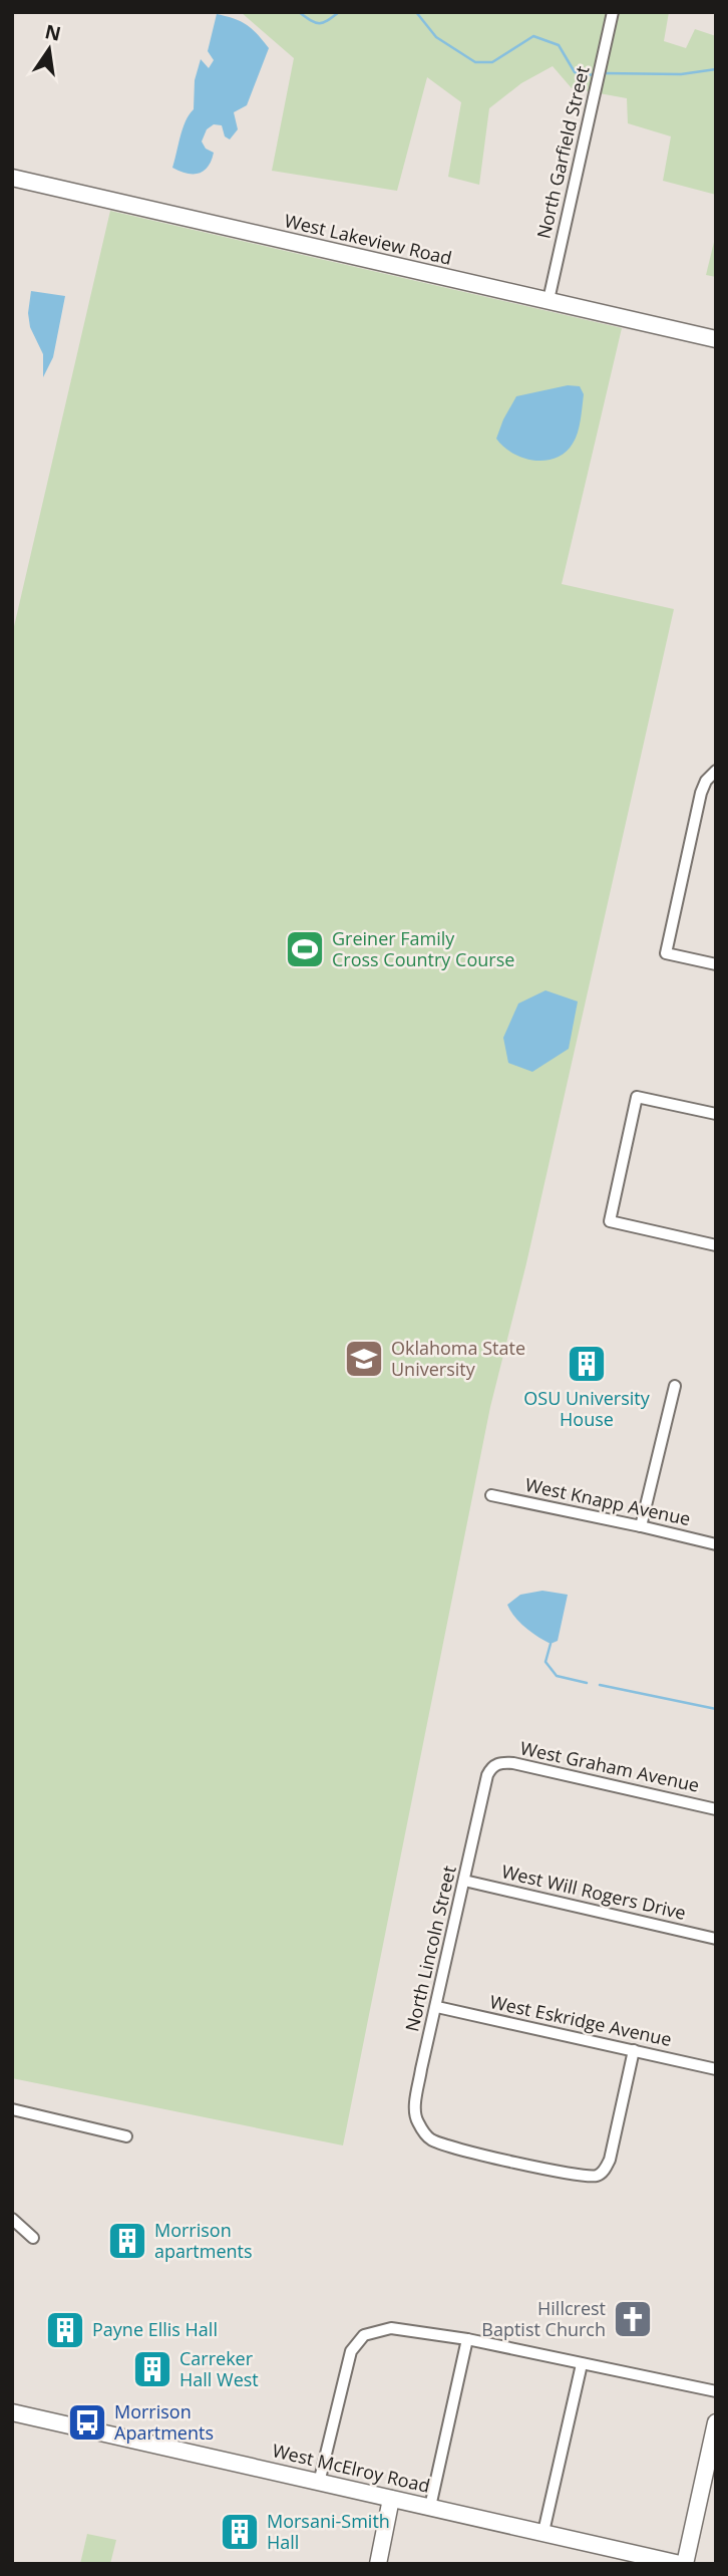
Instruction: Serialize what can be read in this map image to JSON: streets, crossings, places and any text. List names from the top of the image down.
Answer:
{
  "streets": {
    "main road": ["West Lakeview Road", "West McElroy Road"],
    "street": [
      "North Garfield Street",
      "West Knapp Avenue",
      "West Graham Avenue",
      "West Will Rogers Drive",
      "North Lincoln Street",
      "West Eskridge Avenue"
    ]
  },
  "crossings": [
    ["North Garfield Street", "West Lakeview Road"],
    ["West Graham Avenue", "North Lincoln Street"],
    ["West Will Rogers Drive", "North Lincoln Street"],
    ["North Lincoln Street", "West Eskridge Avenue"]
  ],
  "places": {
    "sports": ["Greiner Family Cross Country Course"],
    "school or university": ["Oklahoma State University"],
    "building": [
      "OSU University House",
      "Morrison apartments",
      "Payne Ellis Hall",
      "Carreker Hall West",
      "Morsani-Smith Hall"
    ],
    "church": ["Hillcrest Baptist Church"],
    "bus stop": ["Morrison Apartments"]
  },
  "north": "top"
}
